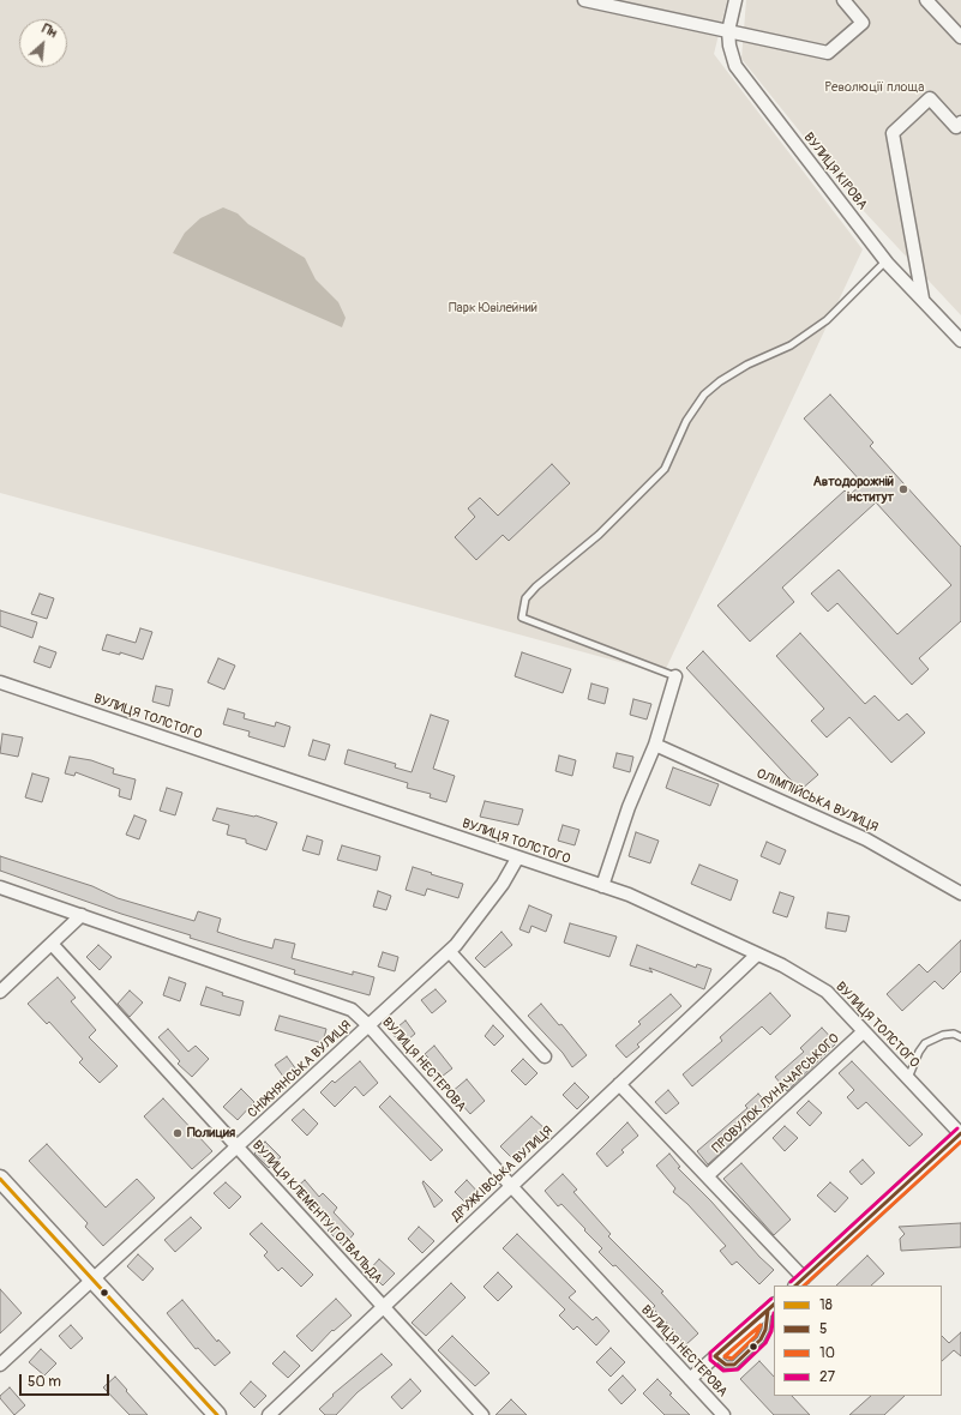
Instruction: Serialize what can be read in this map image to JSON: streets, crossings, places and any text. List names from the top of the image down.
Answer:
{
  "streets": {
    "street": [
      "ВУЛИЦЯ КІРОВА",
      "ВУЛИЦЯ ТОЛСТОГО",
      "ОЛІМПІЙСЬКА ВУЛИЦЯ",
      "ВУЛИЦЯ НЕСТЕРОВА",
      "СНІЖНЯНСЬКА ВУЛИЦЯ",
      "ПРОВУЛОК ЛУНАЧАРСЬКОГО",
      "ДРУЖКІВСЬКА ВУЛИЦЯ",
      "ВУЛИЦЯ КЛЕМЕНТУ ГОТВАЛЬДА"
    ]
  },
  "crossings": [
    ["ВУЛИЦЯ ТОЛСТОГО", "СНІЖНЯНСЬКА ВУЛИЦЯ"],
    ["ВУЛИЦЯ ТОЛСТОГО", "ПРОВУЛОК ЛУНАЧАРСЬКОГО"],
    ["ВУЛИЦЯ ТОЛСТОГО", "ДРУЖКІВСЬКА ВУЛИЦЯ"],
    ["ВУЛИЦЯ НЕСТЕРОВА", "СНІЖНЯНСЬКА ВУЛИЦЯ"],
    ["ВУЛИЦЯ НЕСТЕРОВА", "ДРУЖКІВСЬКА ВУЛИЦЯ"],
    ["СНІЖНЯНСЬКА ВУЛИЦЯ", "ВУЛИЦЯ КЛЕМЕНТУ ГОТВАЛЬДА"],
    ["ДРУЖКІВСЬКА ВУЛИЦЯ", "ВУЛИЦЯ КЛЕМЕНТУ ГОТВАЛЬДА"]
  ],
  "parks": ["Революції площа", "Парк Ювілейний"],
  "places": ["Автодорожній інститут", "Полиция"],
  "lines": [
    "transit line 27",
    "transit line 5",
    "transit line 10",
    "transit line 18"
  ],
  "legend": [
    "18",
    "5",
    "10",
    "27"
  ],
  "scale_bar": "50 m",
  "north": "top right"
}
